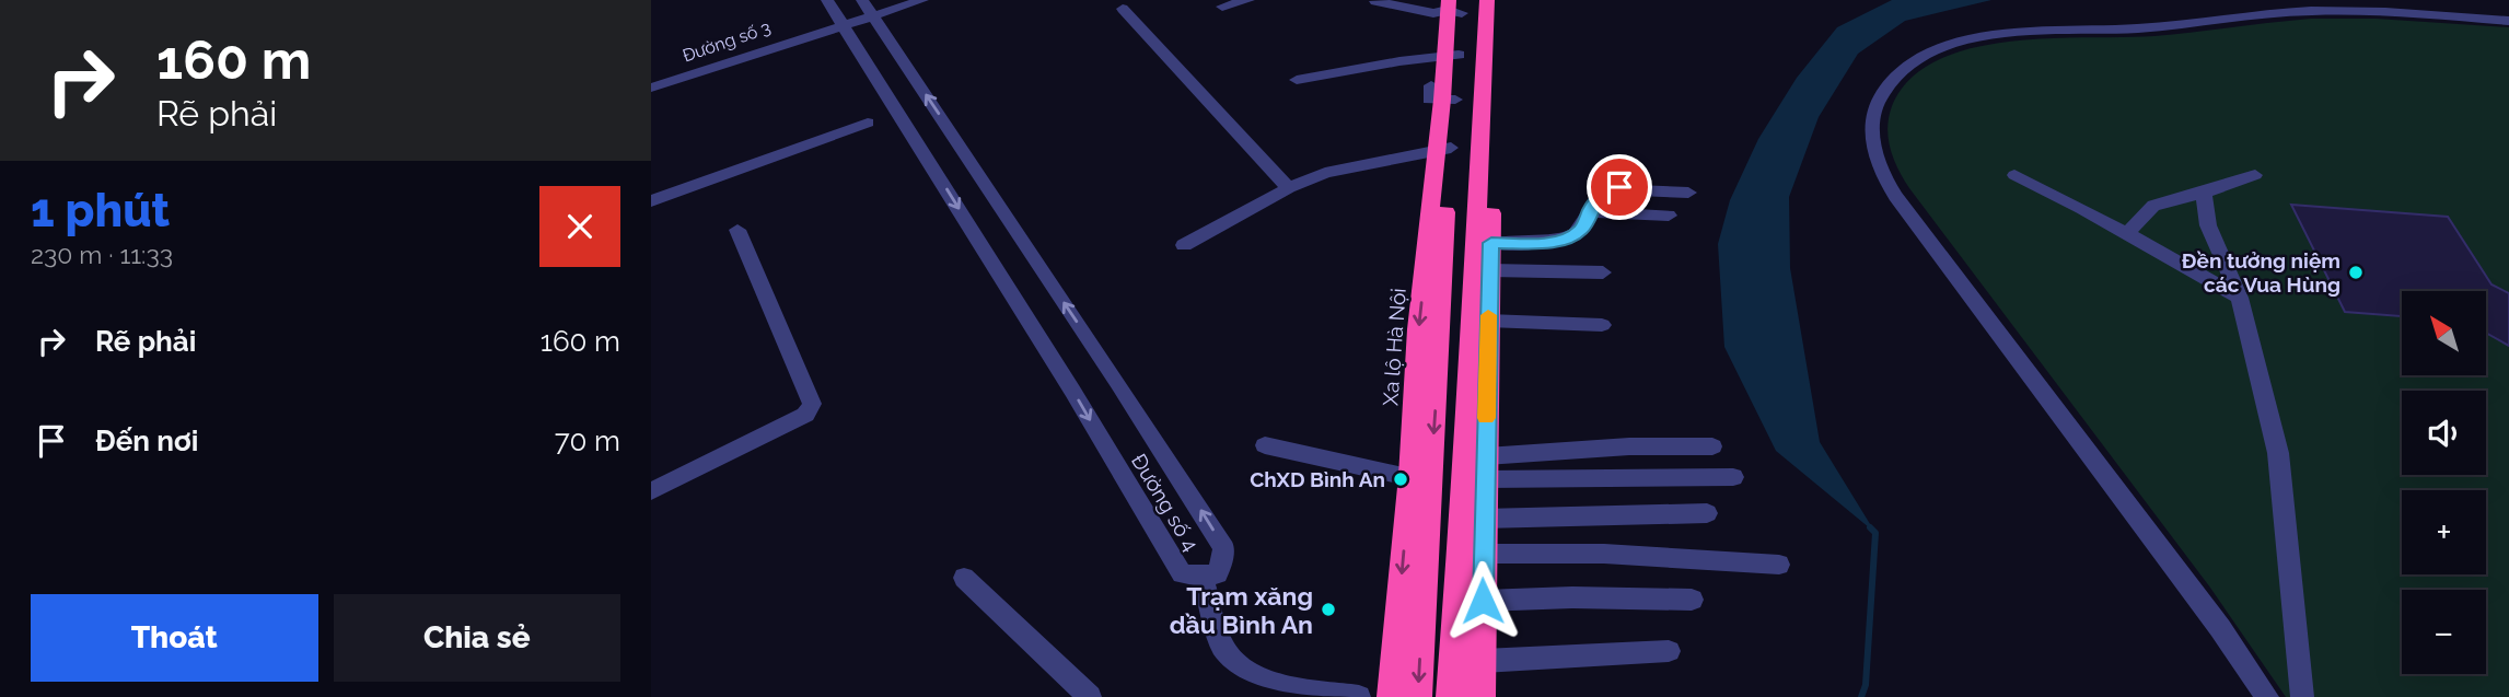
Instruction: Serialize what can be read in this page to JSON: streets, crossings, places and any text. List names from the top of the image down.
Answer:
{
  "streets": {
    "highway": ["Xa lộ Hà Nội"],
    "street": ["Đường số 3", "Đường số 4"]
  },
  "crossings": [
    ["Đường số 3", "Đường số 4"]
  ],
  "places": ["Đền tưởng niệm các Vua Hùng", "ChXD Bình An", "Trạm xăng dầu Bình An"],
  "north": "top left",
  "page": {
    "turn": ["160 m", "Rẽ phải"],
    "heading": ["1 phút", "230 m · 11:33"],
    "list": [
      {
        "name": "Rẽ phải",
        "value": "160 m"
      },
      {
        "name": "Đến nơi",
        "value": "70 m"
      }
    ],
    "map_buttons": ["+", "−"],
    "buttons": ["Thoát", "Chia sẻ"]
  }
}
